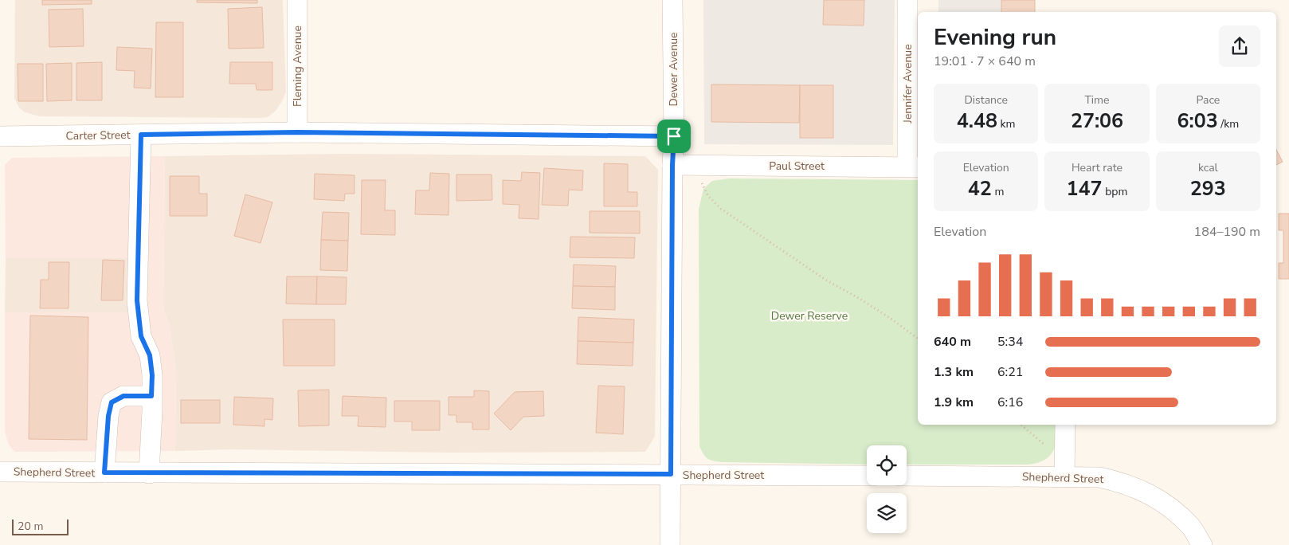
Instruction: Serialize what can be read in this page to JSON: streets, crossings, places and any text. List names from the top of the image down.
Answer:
{
  "streets": {
    "street": [
      "Fleming Avenue",
      "Dewer Avenue",
      "Jennifer Avenue",
      "Carter Street",
      "Paul Street",
      "Shepherd Street"
    ]
  },
  "crossings": [
    ["Fleming Avenue", "Carter Street"],
    ["Dewer Avenue", "Carter Street"],
    ["Dewer Avenue", "Paul Street"],
    ["Dewer Avenue", "Shepherd Street"],
    ["Jennifer Avenue", "Paul Street"]
  ],
  "parks": ["Dewer Reserve"],
  "scale_bar": "20 m",
  "page": {
    "heading": ["Evening run", "19:01 · 7 × 640 m"],
    "stats": [
      ["Distance", "4.48 km"],
      ["Time", "27:06"],
      ["Pace", "6:03 /km"],
      ["Elevation", "42 m"],
      ["Heart rate", "147 bpm"],
      ["kcal", "293"]
    ],
    "chart": ["Elevation", "184–190 m"],
    "list": [
      {
        "name": "640 m",
        "note": "5:34"
      },
      {
        "name": "1.3 km",
        "note": "6:21"
      },
      {
        "name": "1.9 km",
        "note": "6:16"
      }
    ],
    "scale": "20 m"
  }
}
